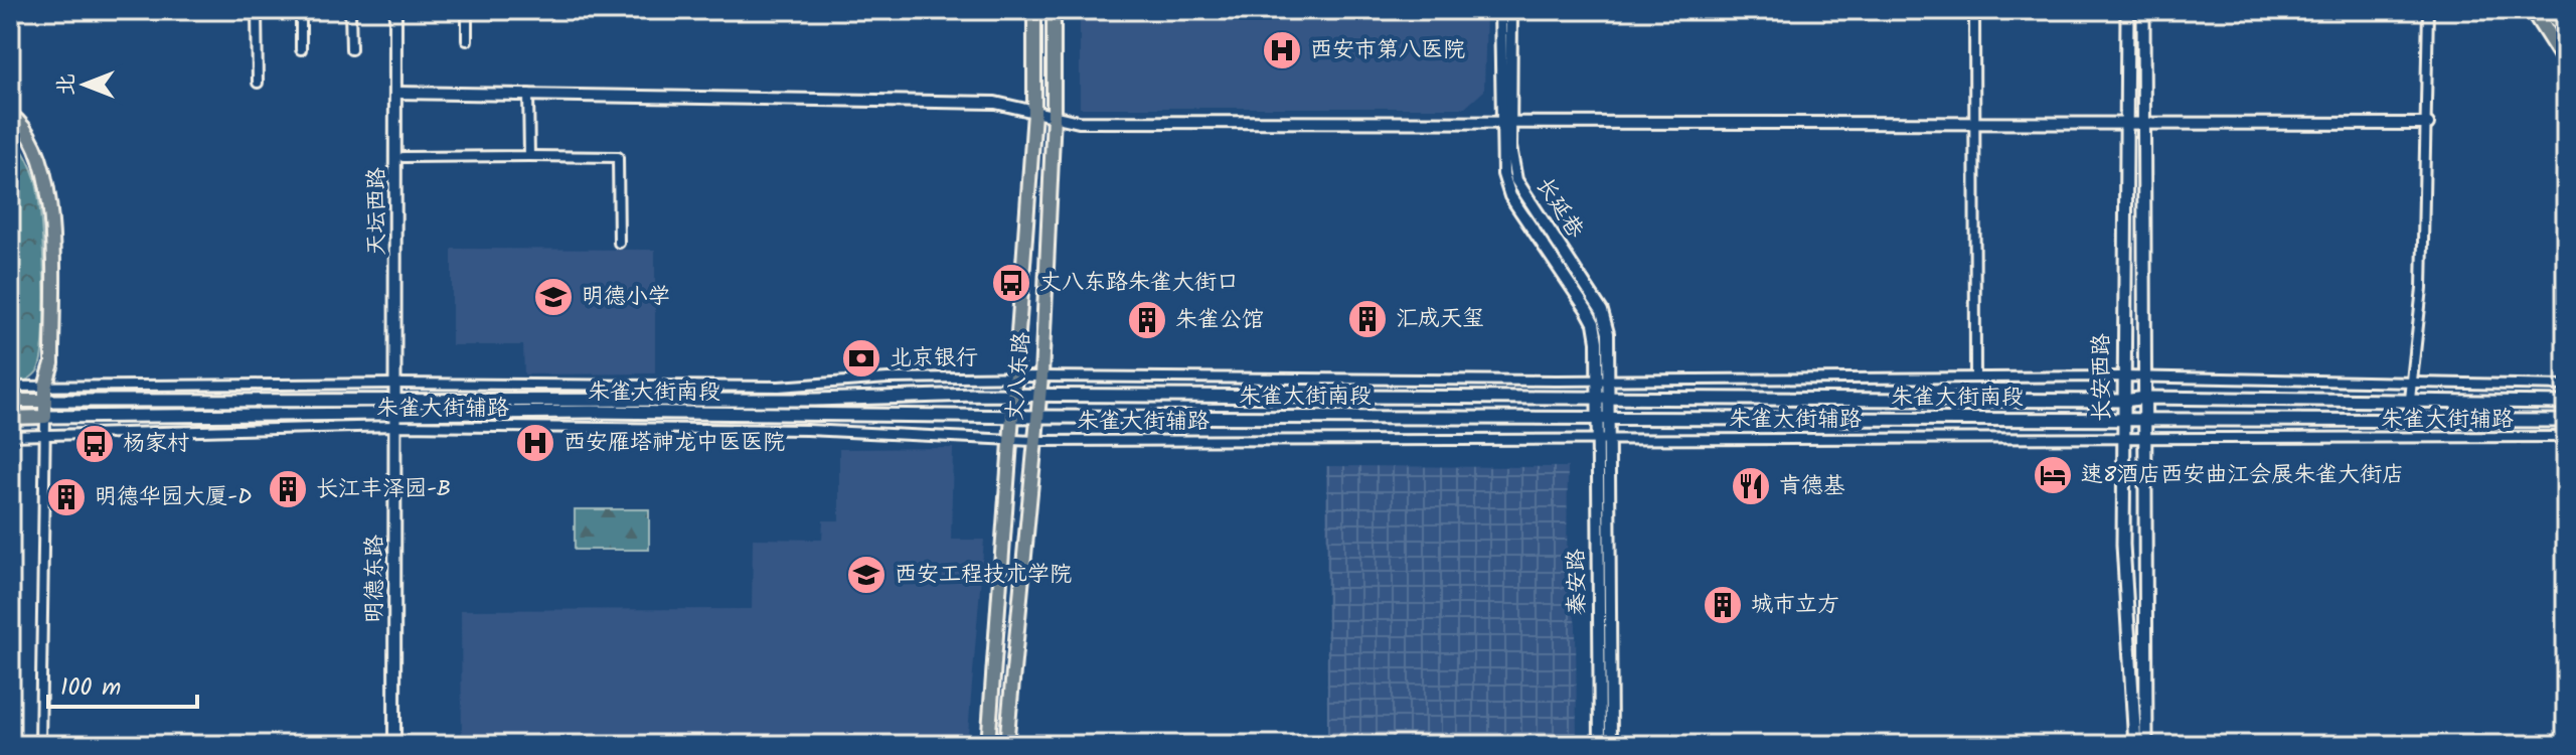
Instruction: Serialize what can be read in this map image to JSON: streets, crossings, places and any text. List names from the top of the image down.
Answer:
{
  "streets": {
    "main road": ["丈八东路", "长安西路", "朱雀大街南段"],
    "street": [
      "长延巷",
      "天坛西路",
      "朱雀大街辅路",
      "明德东路",
      "秦安路"
    ]
  },
  "crossings": [
    ["长延巷", "朱雀大街南段"],
    ["长延巷", "朱雀大街辅路"],
    ["长延巷", "秦安路"],
    ["天坛西路", "朱雀大街南段"],
    ["天坛西路", "朱雀大街辅路"],
    ["天坛西路", "明德东路"],
    ["丈八东路", "朱雀大街南段"],
    ["丈八东路", "朱雀大街辅路"],
    ["长安西路", "朱雀大街南段"],
    ["长安西路", "朱雀大街辅路"],
    ["朱雀大街南段", "朱雀大街辅路"],
    ["朱雀大街南段", "明德东路"],
    ["朱雀大街南段", "秦安路"],
    ["朱雀大街辅路", "明德东路"],
    ["朱雀大街辅路", "秦安路"]
  ],
  "places": {
    "hospital": ["西安市第八医院", "西安雁塔神龙中医医院"],
    "bus stop": ["丈八东路朱雀大街口", "杨家村"],
    "school or university": ["明德小学", "西安工程技术学院"],
    "building": [
      "汇成天玺",
      "朱雀公馆",
      "长江丰泽园-B",
      "明德华园大厦-D",
      "城市立方"
    ],
    "bank": ["北京银行"],
    "hotel": ["速8酒店西安曲江会展朱雀大街店"],
    "restaurant": ["肯德基"]
  },
  "scale_bar": "100 m",
  "north": "left"
}
